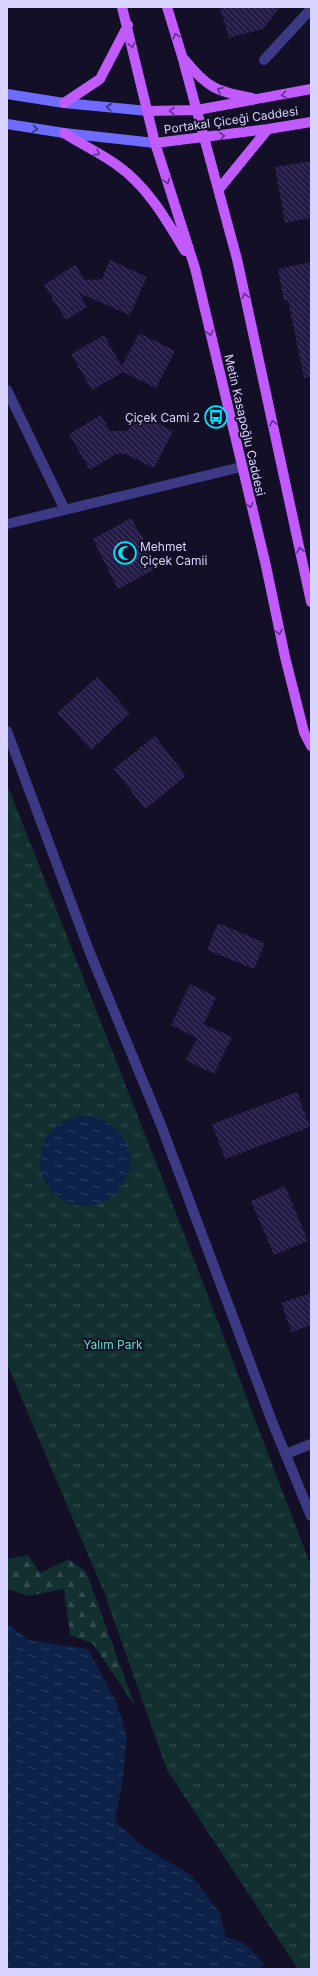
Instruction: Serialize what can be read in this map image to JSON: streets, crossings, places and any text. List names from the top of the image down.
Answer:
{
  "streets": {
    "main road": ["Portakal Çiceği Caddesi", "Metin Kasapoğlu Caddesi"]
  },
  "crossings": [
    ["Portakal Çiceği Caddesi", "Metin Kasapoğlu Caddesi"]
  ],
  "parks": ["Yalım Park"],
  "places": {
    "bus stop": ["Çiçek Cami 2"],
    "mosque": ["Mehmet Çiçek Camii"]
  }
}
